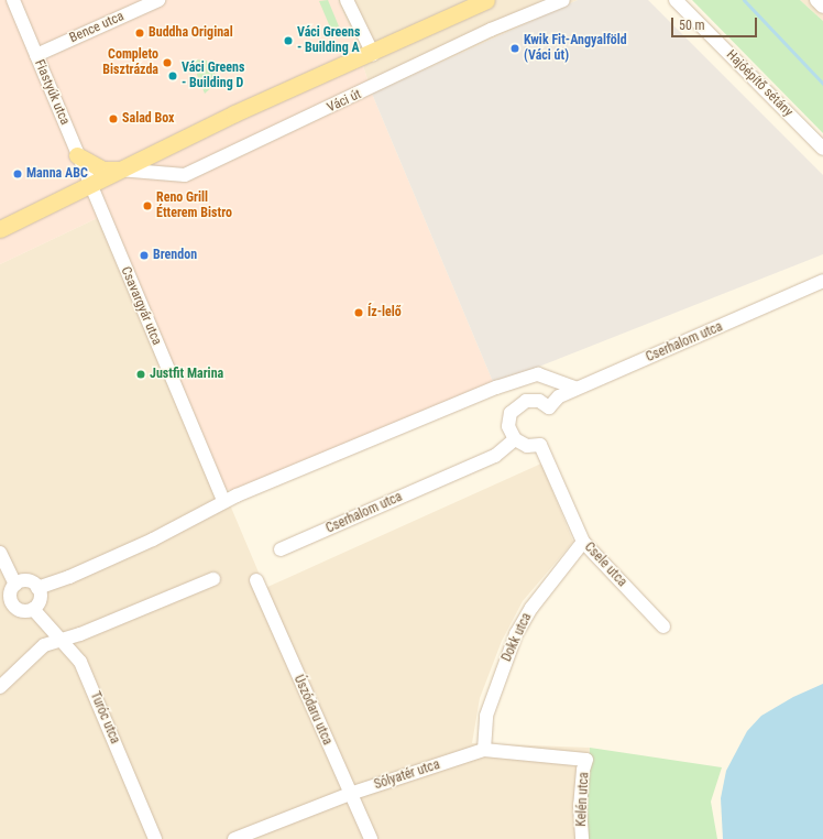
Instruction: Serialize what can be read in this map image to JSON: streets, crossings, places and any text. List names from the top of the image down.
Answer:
{
  "streets": {
    "street": [
      "Bence utca",
      "Hajóépítő sétány",
      "Fiastyúk utca",
      "Váci út",
      "Csavargyár utca",
      "Cserhalom utca",
      "Csele utca",
      "Dokk utca",
      "Úszódaru utca",
      "Turóc utca",
      "Sólyatér utca",
      "Kelén utca"
    ]
  },
  "crossings": [
    ["Bence utca", "Fiastyúk utca"],
    ["Fiastyúk utca", "Csavargyár utca"],
    ["Cserhalom utca", "Csele utca"],
    ["Csele utca", "Dokk utca"],
    ["Dokk utca", "Sólyatér utca"],
    ["Úszódaru utca", "Sólyatér utca"],
    ["Sólyatér utca", "Kelén utca"]
  ],
  "places": [
    "Buddha Original",
    "Váci Greens - Building A",
    "Kwik Fit-Angyalföld (Váci út)",
    "Completo Bisztrázda",
    "Váci Greens - Building D",
    "Salad Box",
    "Manna ABC",
    "Reno Grill Étterem Bistro",
    "Brendon",
    "Íz-lelő",
    "Justfit Marina"
  ],
  "scale_bar": "50 m"
}
